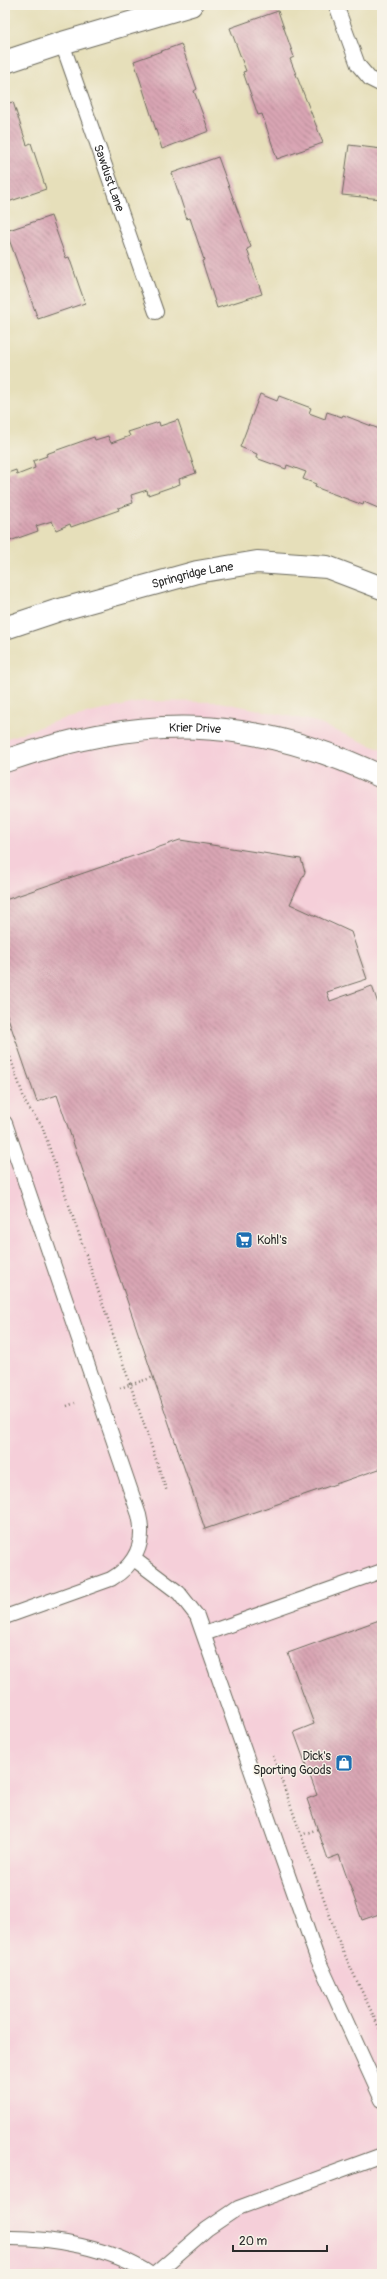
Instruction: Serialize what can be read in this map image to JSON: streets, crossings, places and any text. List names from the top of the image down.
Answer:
{
  "streets": {
    "street": ["Springridge Lane", "Krier Drive"],
    "lane": ["Sawdust Lane"]
  },
  "places": {
    "supermarket": ["Kohl's"],
    "shop": ["Dick's Sporting Goods"]
  },
  "scale_bar": "20 m"
}
